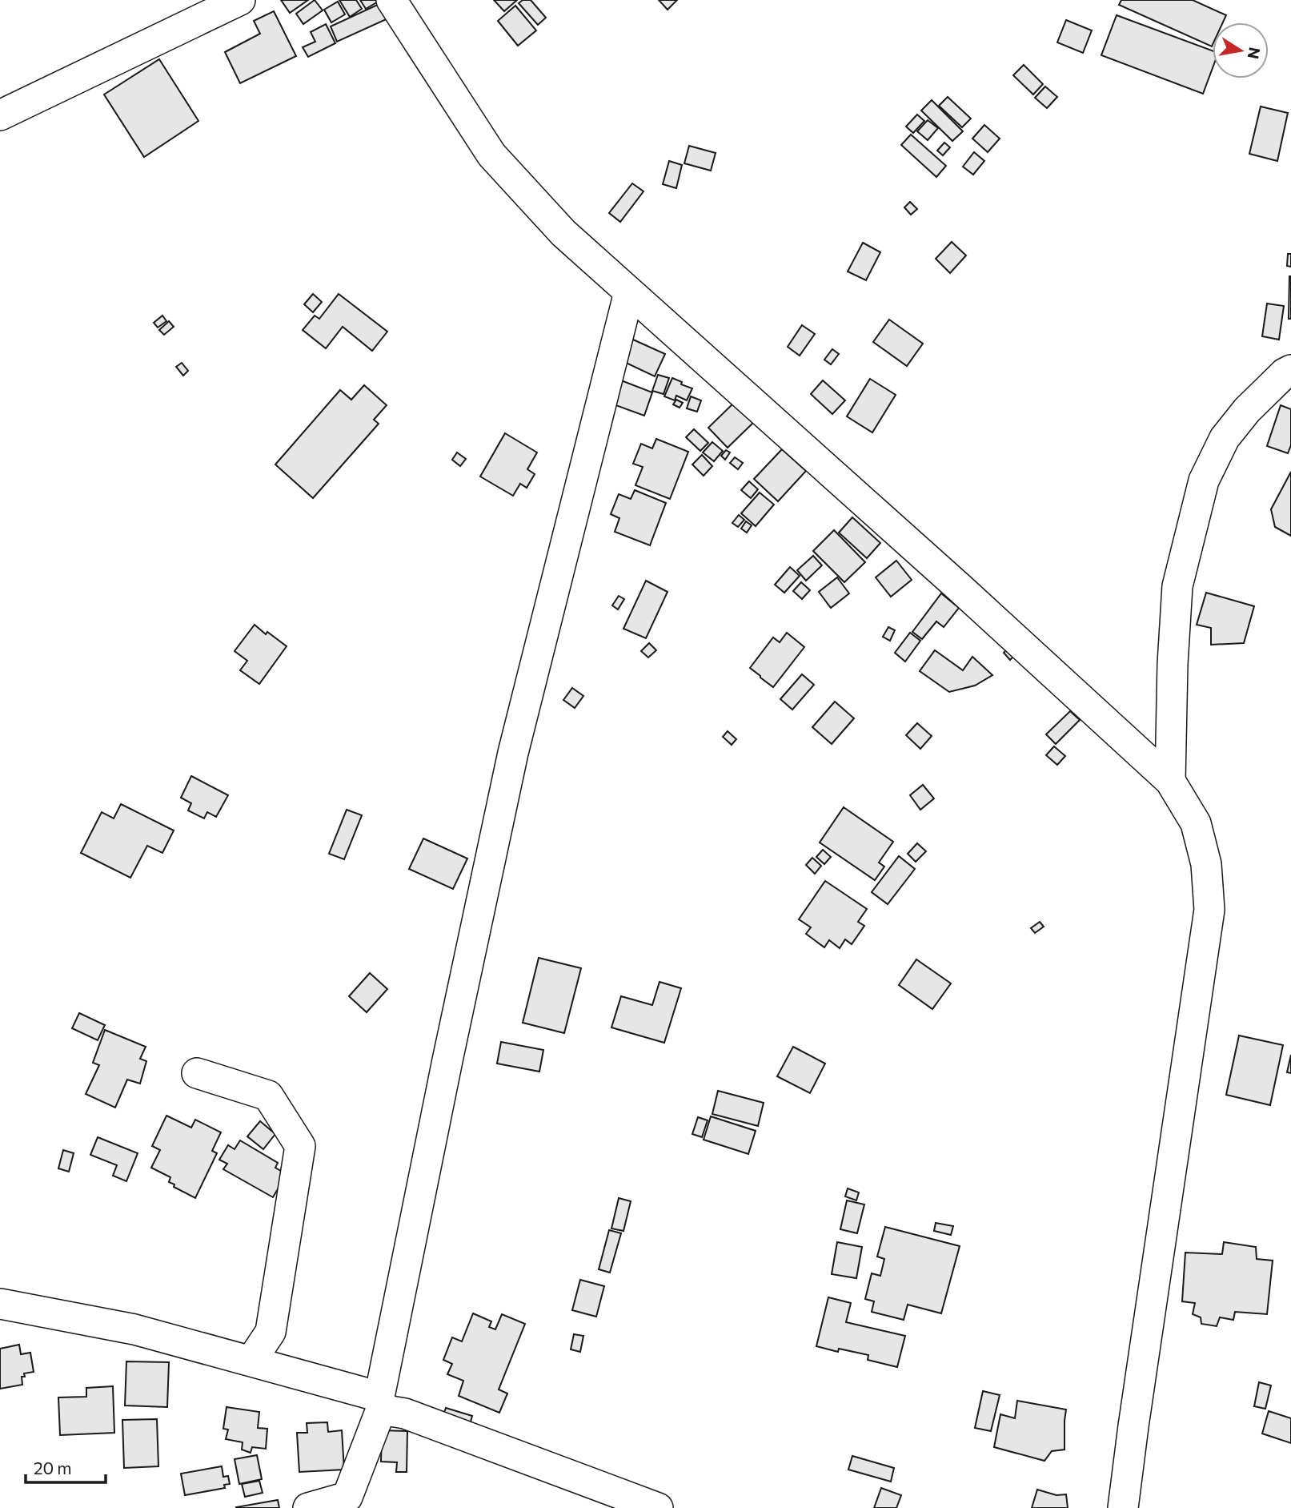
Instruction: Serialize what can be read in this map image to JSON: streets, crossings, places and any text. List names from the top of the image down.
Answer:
{
  "scale_bar": "20 m",
  "north": "right"
}
